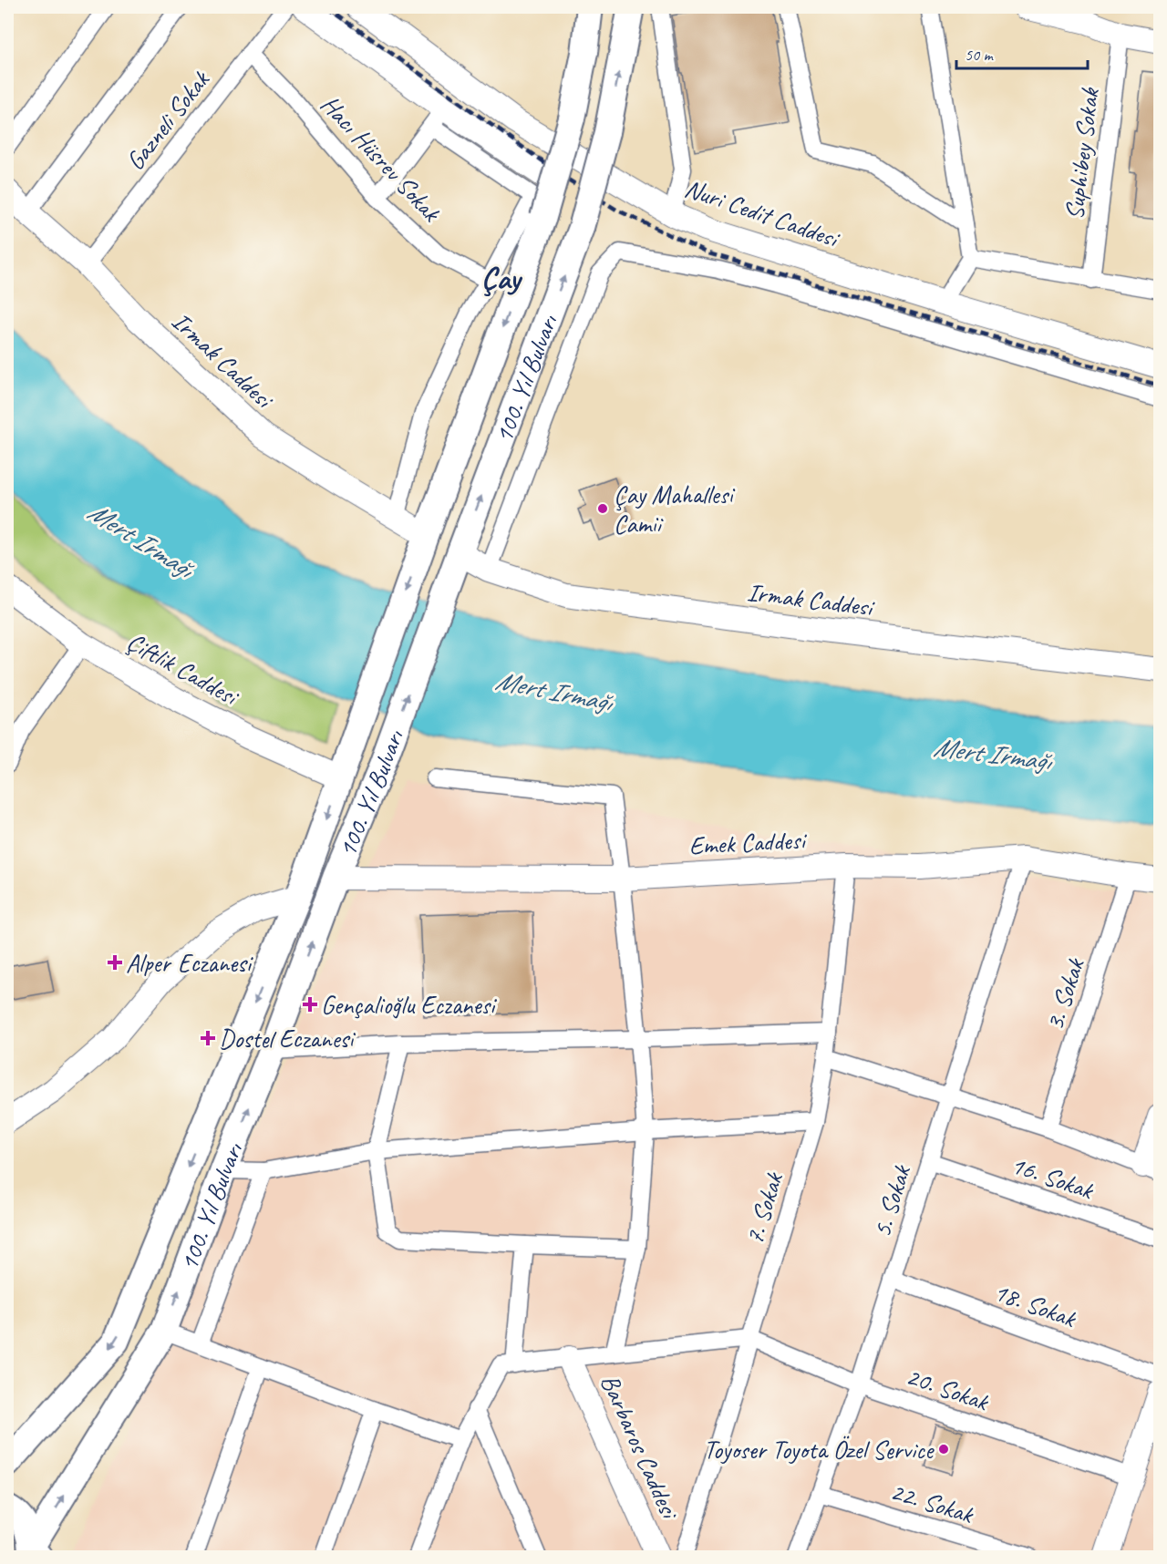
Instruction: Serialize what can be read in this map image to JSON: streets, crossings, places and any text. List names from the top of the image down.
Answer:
{
  "streets": {
    "main road": [
      "Nuri Cedit Caddesi",
      "Irmak Caddesi",
      "100. Yıl Bulvarı",
      "Çiftlik Caddesi",
      "Emek Caddesi",
      "Barbaros Caddesi"
    ],
    "street": [
      "Gazneli Sokak",
      "Suphibey Sokak",
      "Hacı Hüsrev Sokak",
      "3. Sokak",
      "16. Sokak",
      "5. Sokak",
      "7. Sokak",
      "18. Sokak",
      "20. Sokak",
      "22. Sokak"
    ]
  },
  "crossings": [
    ["Gazneli Sokak", "Hacı Hüsrev Sokak"],
    ["Gazneli Sokak", "Irmak Caddesi"],
    ["Irmak Caddesi", "100. Yıl Bulvarı"],
    ["100. Yıl Bulvarı", "Çiftlik Caddesi"],
    ["100. Yıl Bulvarı", "Emek Caddesi"],
    ["Emek Caddesi", "3. Sokak"],
    ["Emek Caddesi", "5. Sokak"],
    ["Emek Caddesi", "7. Sokak"],
    ["16. Sokak", "5. Sokak"],
    ["5. Sokak", "18. Sokak"],
    ["5. Sokak", "20. Sokak"],
    ["5. Sokak", "22. Sokak"],
    ["7. Sokak", "20. Sokak"]
  ],
  "districts": ["Çay"],
  "water": ["Mert Irmağı"],
  "places": {
    "other": ["Çay Mahallesi Camii", "Toyoser Toyota Özel Service"],
    "health": ["Alper Eczanesi", "Gençalioğlu Eczanesi", "Dostel Eczanesi"]
  },
  "scale_bar": "50 m"
}
